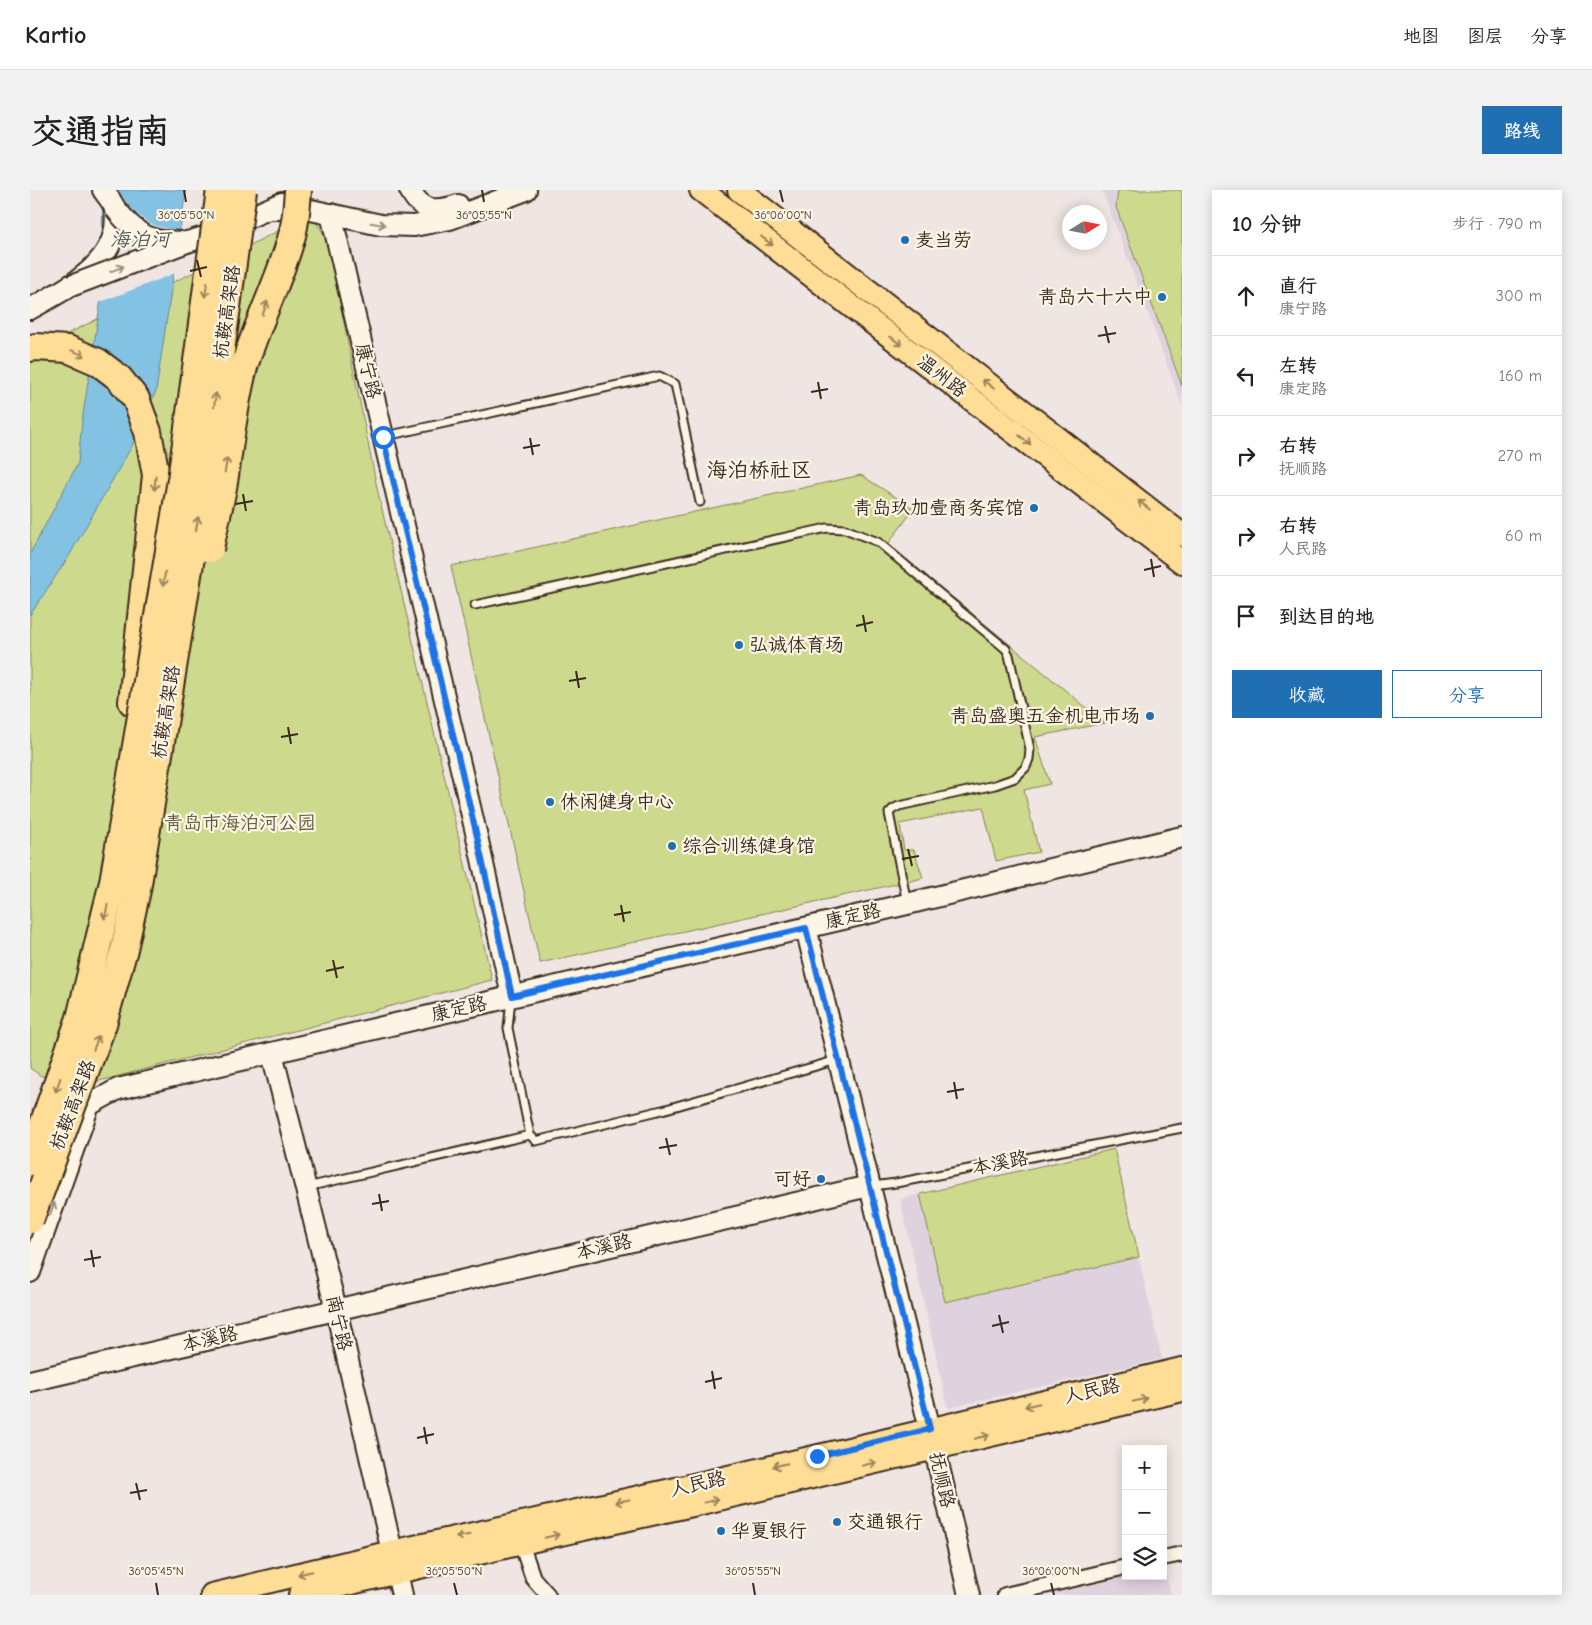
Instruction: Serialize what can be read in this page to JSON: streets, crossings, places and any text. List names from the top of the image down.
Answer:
{
  "streets": {
    "highway": ["杭鞍高架路"],
    "main road": ["温州路", "人民路"],
    "street": [
      "康宁路",
      "康定路",
      "本溪路",
      "南宁路",
      "抚顺路"
    ]
  },
  "crossings": [
    ["康宁路", "康定路"],
    ["康定路", "南宁路"],
    ["康定路", "抚顺路"],
    ["本溪路", "南宁路"],
    ["本溪路", "抚顺路"],
    ["南宁路", "人民路"],
    ["人民路", "抚顺路"]
  ],
  "districts": ["海泊桥社区"],
  "water": ["海泊河"],
  "parks": ["青岛市海泊河公园"],
  "places": [
    "麦当劳",
    "青岛六十六中",
    "青岛玖加壹商务宾馆",
    "弘诚体育场",
    "青岛盛奥五金机电市场",
    "休闲健身中心",
    "综合训练健身馆",
    "可好",
    "交通银行",
    "华夏银行"
  ],
  "north": "right",
  "page": {
    "header": "Kartio",
    "nav": ["地图", "图层", "分享"],
    "buttons": [
      "路线",
      ["收藏", "分享"]
    ],
    "title": "交通指南",
    "heading": ["10 分钟", "步行 · 790 m"],
    "list": [
      ["直行", "康宁路", "300 m"],
      ["左转", "康定路", "160 m"],
      ["右转", "抚顺路", "270 m"],
      ["右转", "人民路", "60 m"],
      "到达目的地"
    ],
    "map_buttons": ["+", "−"]
  },
  "coordinates": [
    "36°05'50\"N",
    "36°05'55\"N",
    "36°06'00\"N",
    "36°05'45\"N"
  ]
}
